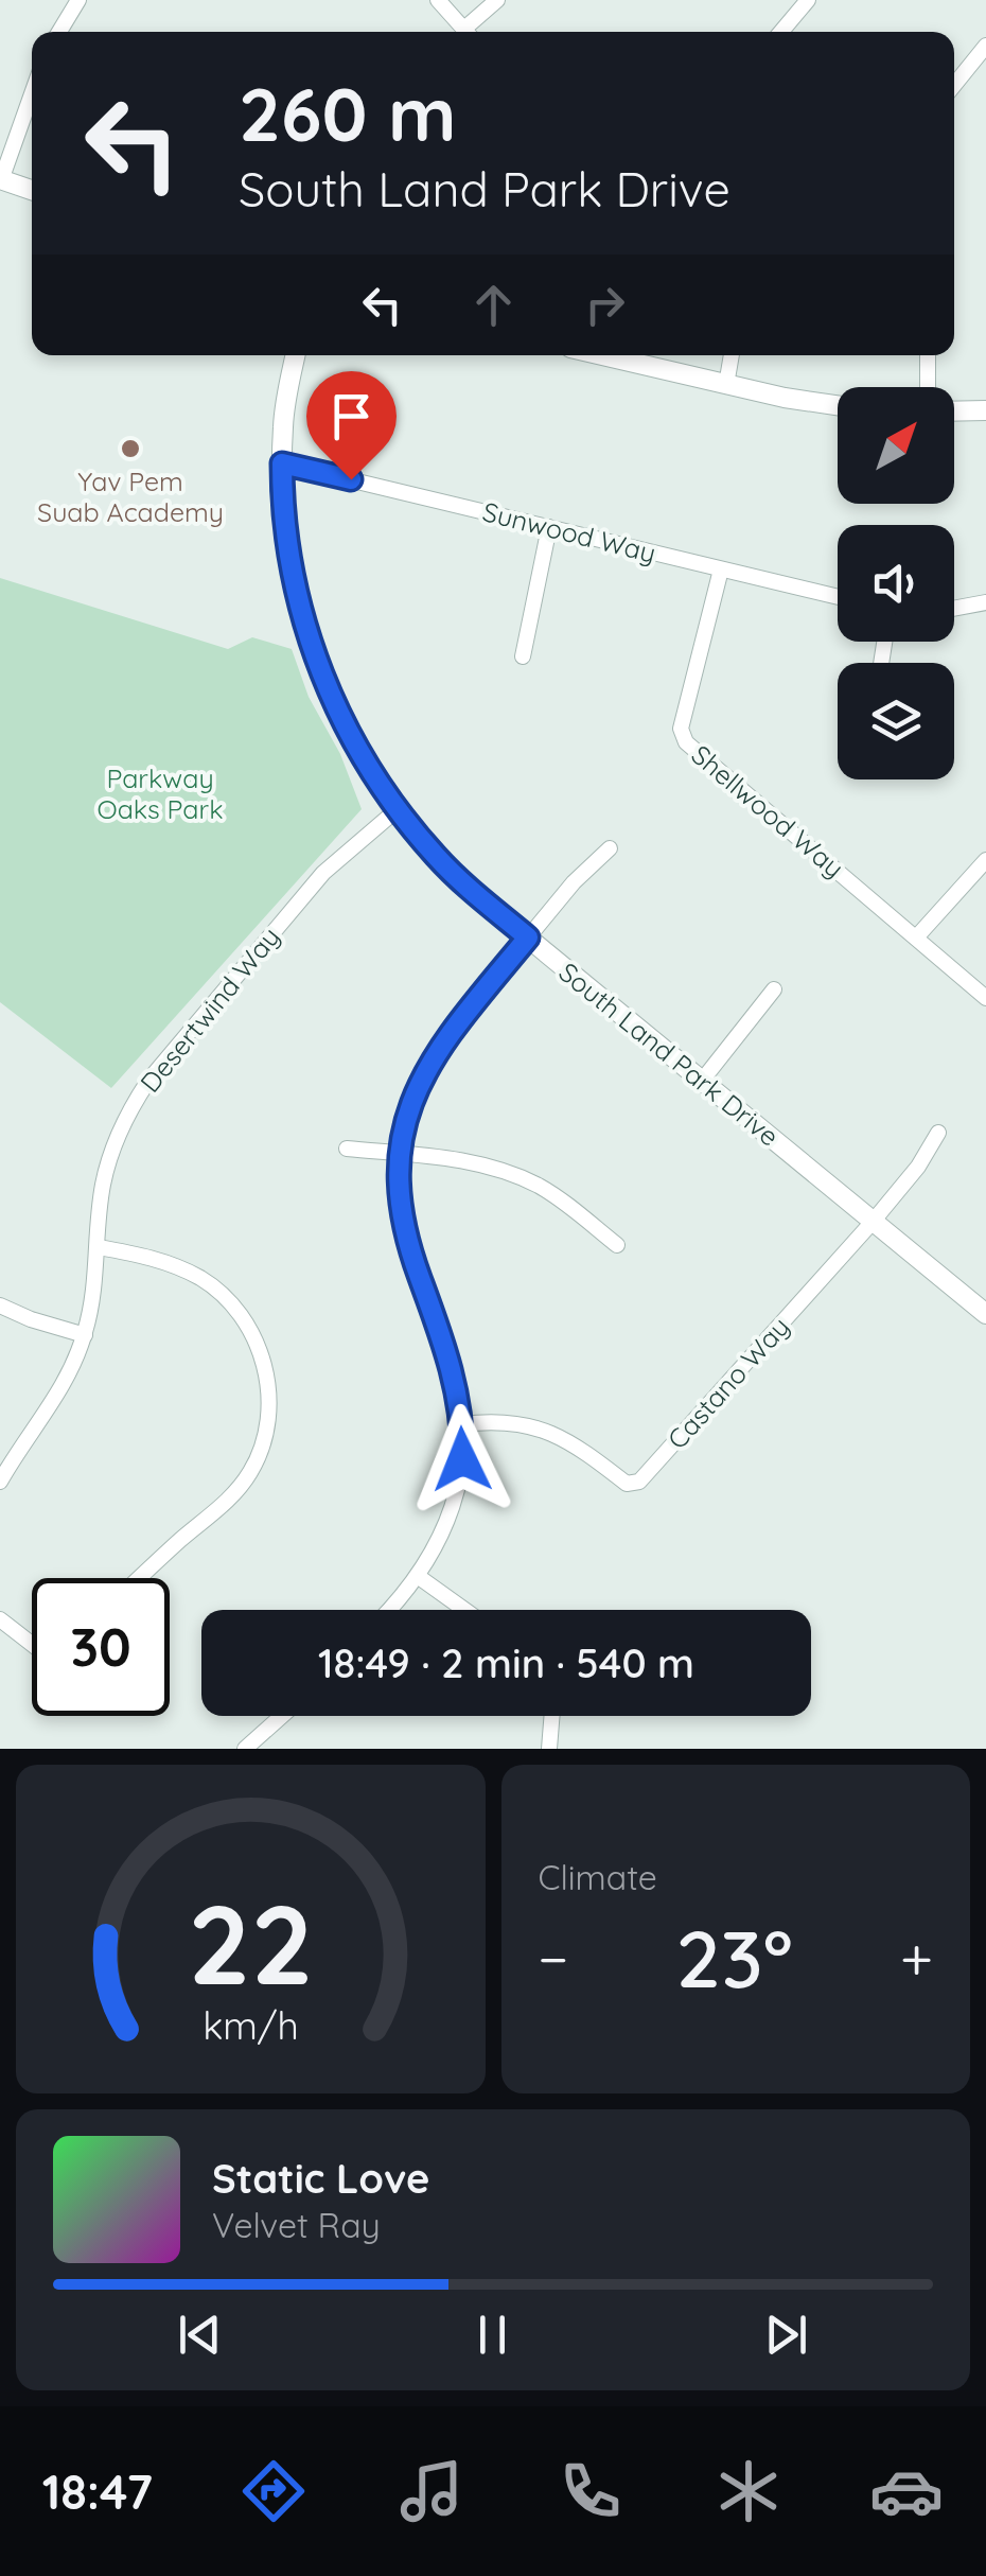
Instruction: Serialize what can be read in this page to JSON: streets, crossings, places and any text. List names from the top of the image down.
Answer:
{
  "streets": {
    "street": [
      "Sunwood Way",
      "Shellwood Way",
      "Desertwind Way",
      "South Land Park Drive",
      "Castano Way"
    ]
  },
  "crossings": [
    ["Sunwood Way", "Shellwood Way"],
    ["Sunwood Way", "South Land Park Drive"],
    ["Desertwind Way", "South Land Park Drive"],
    ["South Land Park Drive", "Castano Way"]
  ],
  "parks": ["Parkway Oaks Park"],
  "places": ["Yav Pem Suab Academy"],
  "north": "top right",
  "page": {
    "turn": ["260 m", "South Land Park Drive"],
    "limit": "30",
    "trip": "18:49 · 2 min · 540 m",
    "tile": "Climate",
    "heat": ["−", "23°", "+"],
    "song": ["Static Love", "Velvet Ray"],
    "tabs": "18:47",
    "gauge": ["22", "km/h"]
  }
}
